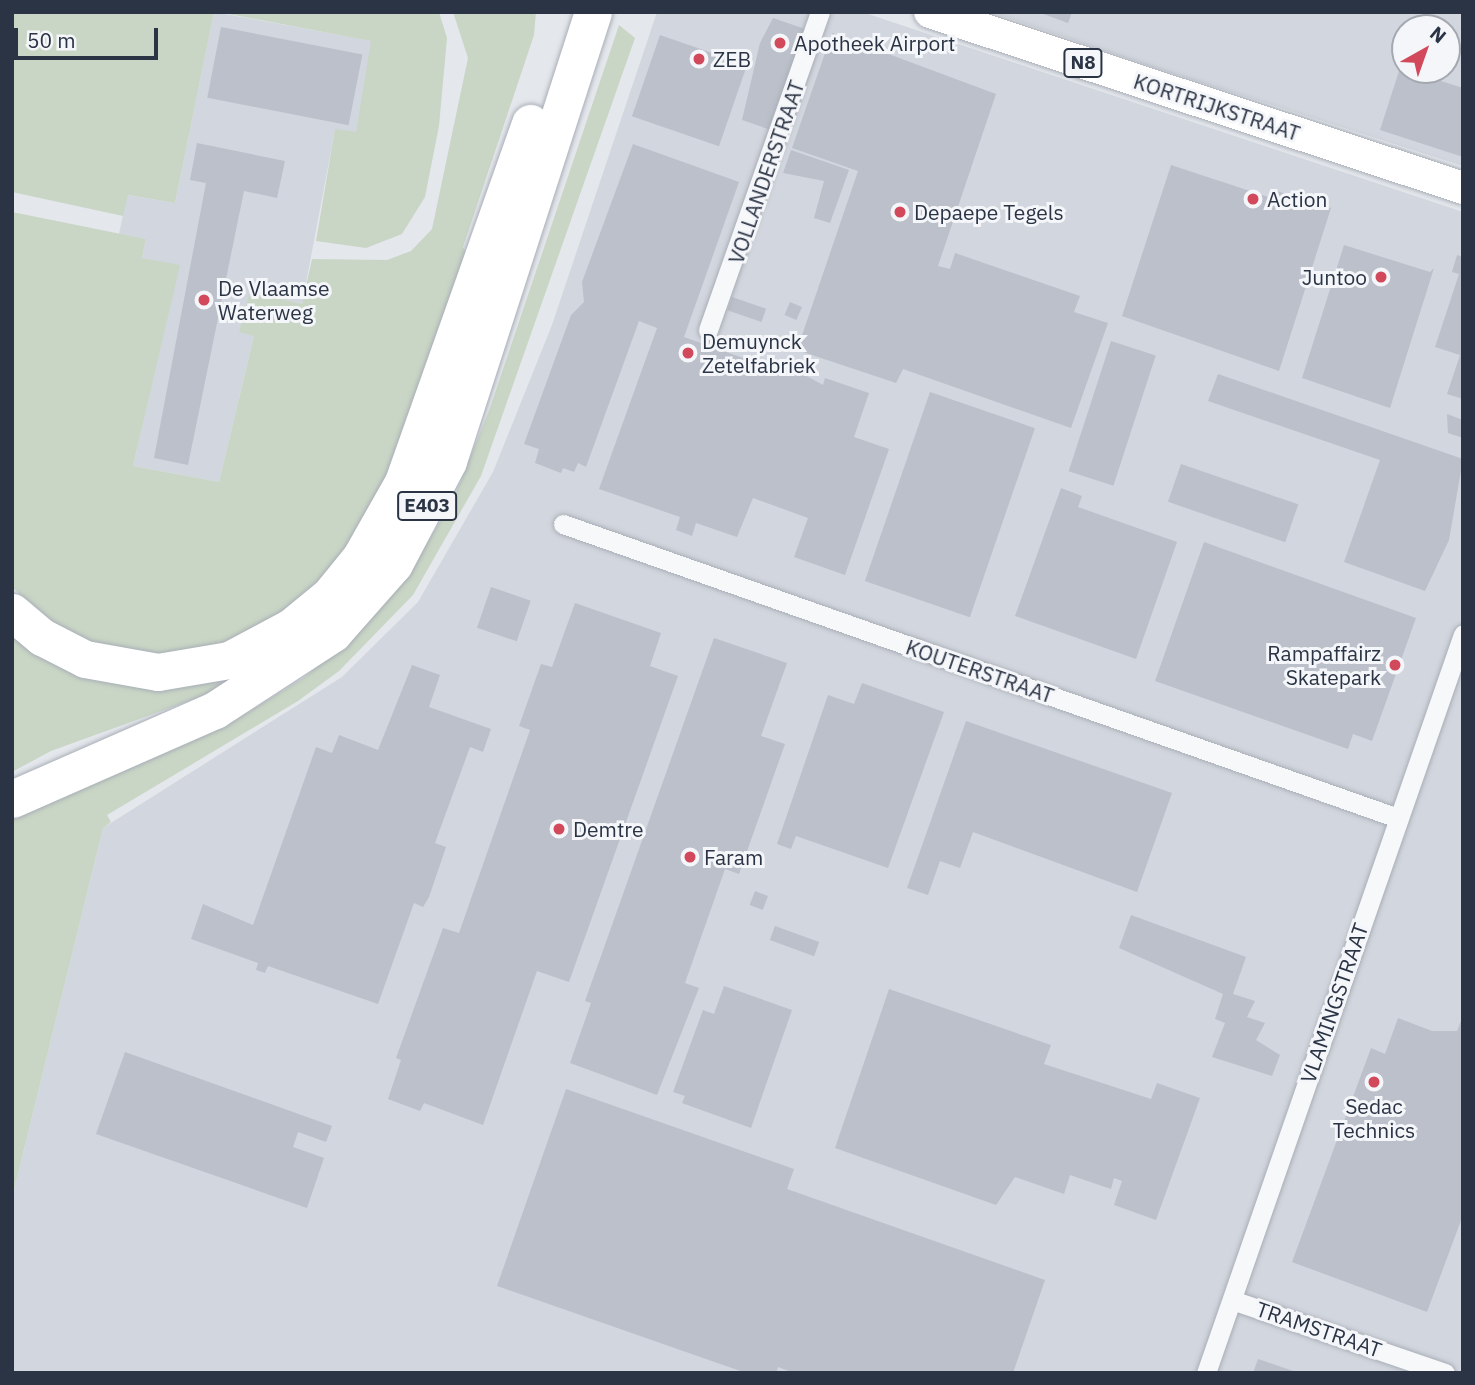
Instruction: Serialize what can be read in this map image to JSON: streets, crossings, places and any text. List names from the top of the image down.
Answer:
{
  "streets": {
    "highway": ["E403"],
    "main road": ["N8", "KORTRIJKSTRAAT"],
    "street": [
      "VOLLANDERSTRAAT",
      "KOUTERSTRAAT",
      "VLAMINGSTRAAT",
      "TRAMSTRAAT"
    ]
  },
  "crossings": [
    ["KOUTERSTRAAT", "VLAMINGSTRAAT"],
    ["VLAMINGSTRAAT", "TRAMSTRAAT"]
  ],
  "places": [
    "Apotheek Airport",
    "ZEB",
    "Action",
    "Depaepe Tegels",
    "Juntoo",
    "De Vlaamse Waterweg",
    "Demuynck Zetelfabriek",
    "Rampaffairz Skatepark",
    "Demtre",
    "Faram",
    "Sedac Technics"
  ],
  "scale_bar": "50 m",
  "north": "top right"
}
